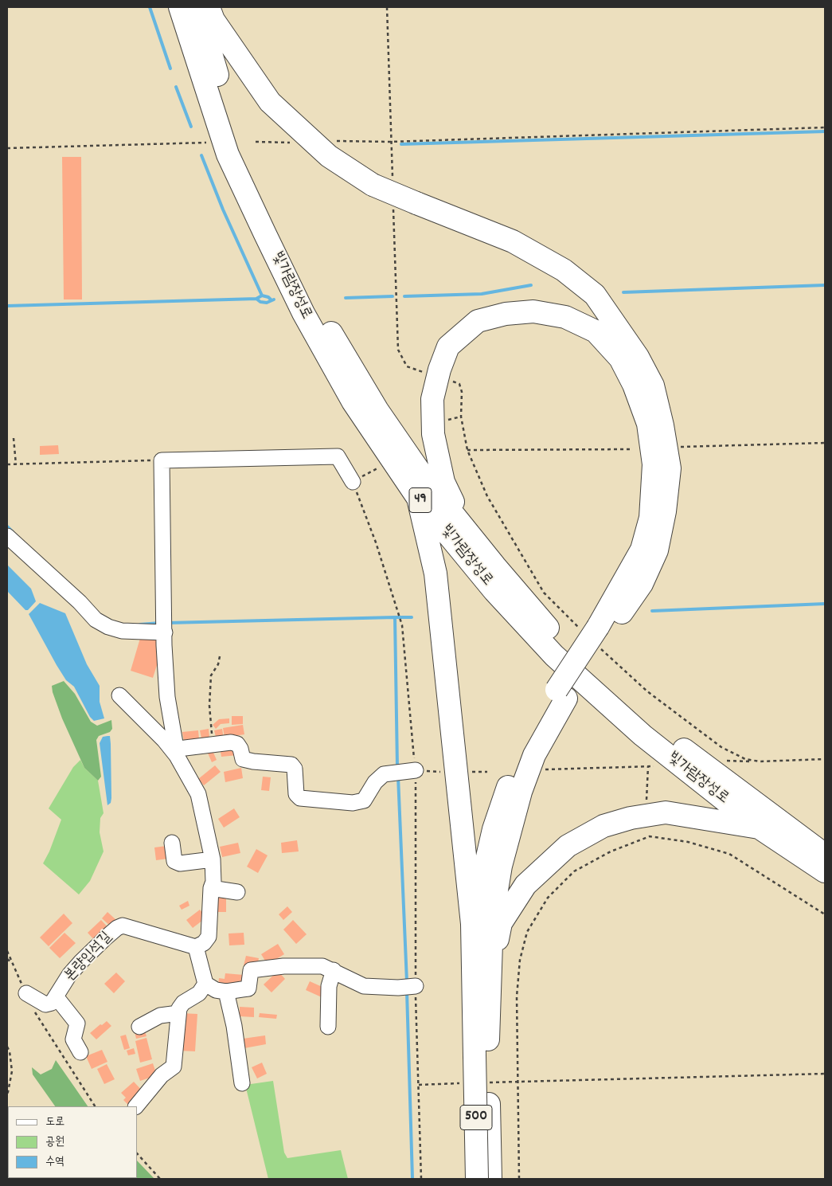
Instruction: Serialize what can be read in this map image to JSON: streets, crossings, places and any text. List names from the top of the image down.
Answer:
{
  "streets": {
    "highway": ["빛가람장성로", "49", "500"],
    "lane": ["본량입석길"]
  },
  "legend": ["도로", "공원", "수역"]
}
